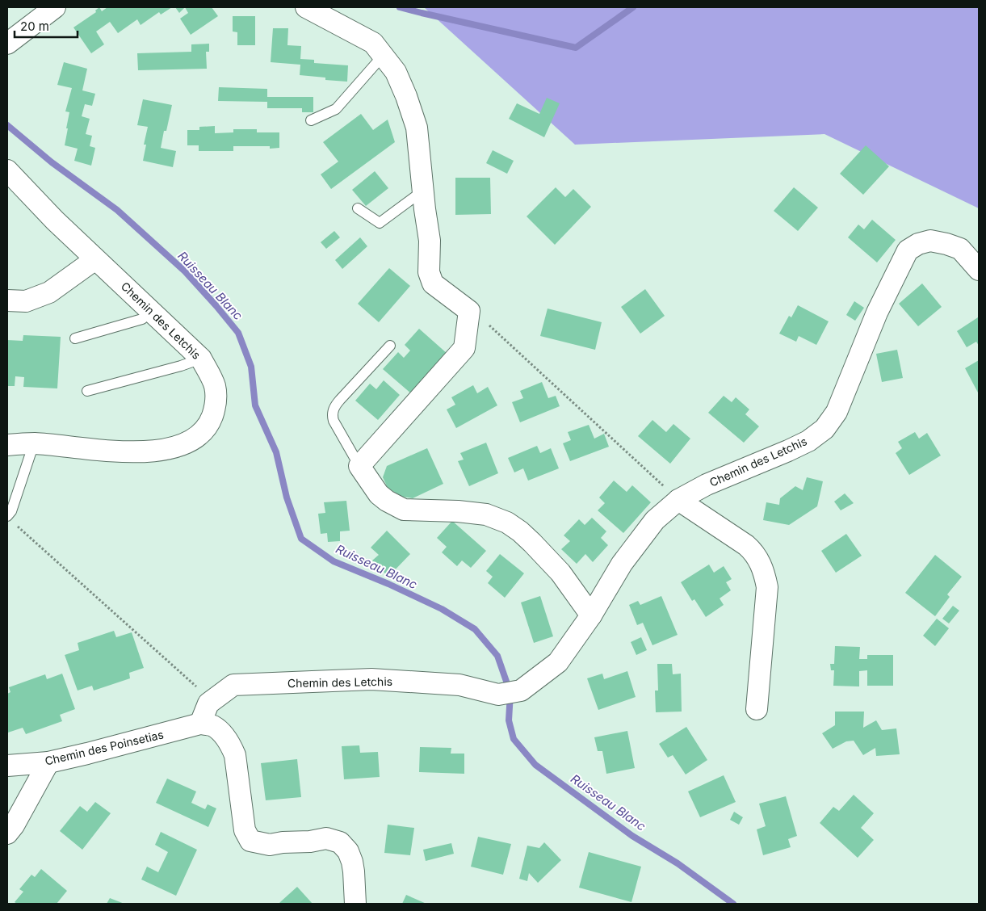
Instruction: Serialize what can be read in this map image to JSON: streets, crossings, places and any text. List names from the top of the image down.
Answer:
{
  "streets": {
    "street": ["Chemin des Letchis", "Chemin des Poinsetias"]
  },
  "water": ["Ruisseau Blanc"],
  "scale_bar": "20 m"
}
